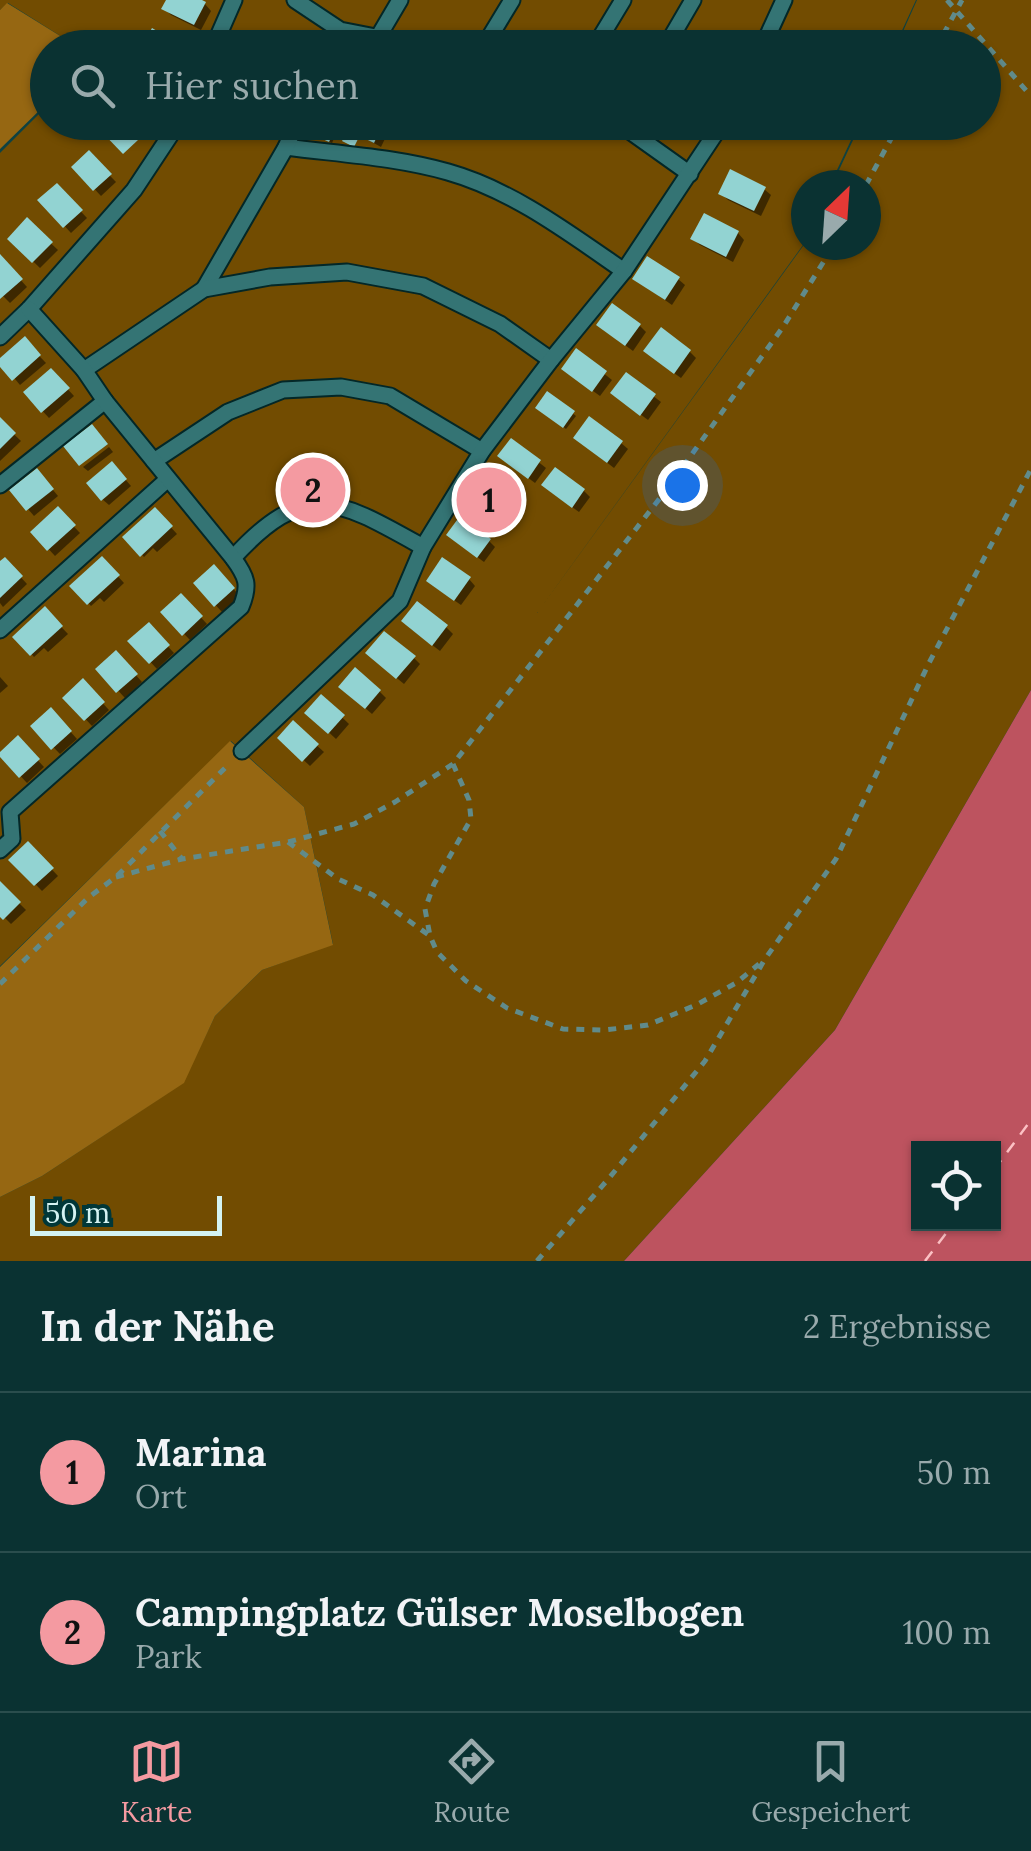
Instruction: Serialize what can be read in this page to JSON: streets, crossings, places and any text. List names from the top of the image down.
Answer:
{
  "scale_bar": "50 m",
  "north": "top right",
  "page": {
    "search": "Hier suchen",
    "pins": ["2", "1"],
    "scale": "50 m",
    "heading": ["In der Nähe", "2 Ergebnisse"],
    "list": [
      {
        "mark": "1",
        "name": "Marina",
        "note": "Ort",
        "value": "50 m"
      },
      {
        "mark": "2",
        "name": "Campingplatz Gülser Moselbogen",
        "note": "Park",
        "value": "100 m"
      }
    ],
    "nav": ["Karte", "Route", "Gespeichert"]
  }
}
